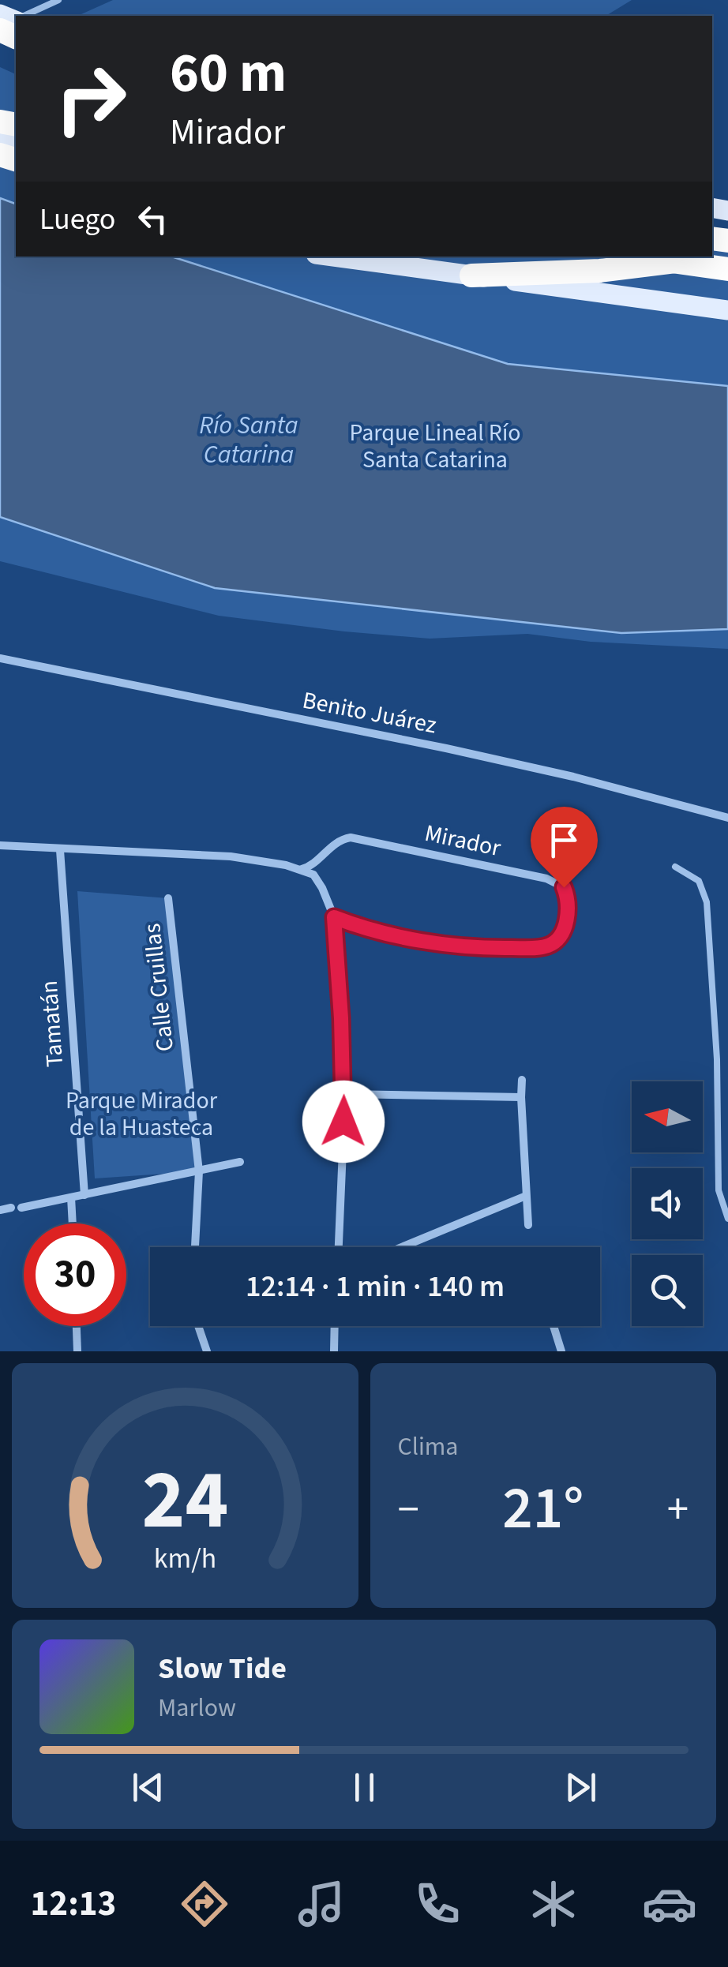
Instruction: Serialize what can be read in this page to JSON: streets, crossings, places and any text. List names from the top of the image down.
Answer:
{
  "streets": {
    "street": [
      "Benito Juárez",
      "Mirador",
      "Calle Cruillas",
      "Tamatán"
    ]
  },
  "water": ["Río Santa Catarina"],
  "parks": ["Parque Lineal Río Santa Catarina", "Parque Mirador de la Huasteca"],
  "north": "left",
  "page": {
    "turn": ["60 m", "Mirador"],
    "then": "Luego",
    "limit": "30",
    "trip": "12:14 · 1 min · 140 m",
    "tile": "Clima",
    "heat": ["−", "21°", "+"],
    "song": ["Slow Tide", "Marlow"],
    "tabs": "12:13",
    "gauge": ["24", "km/h"]
  }
}
